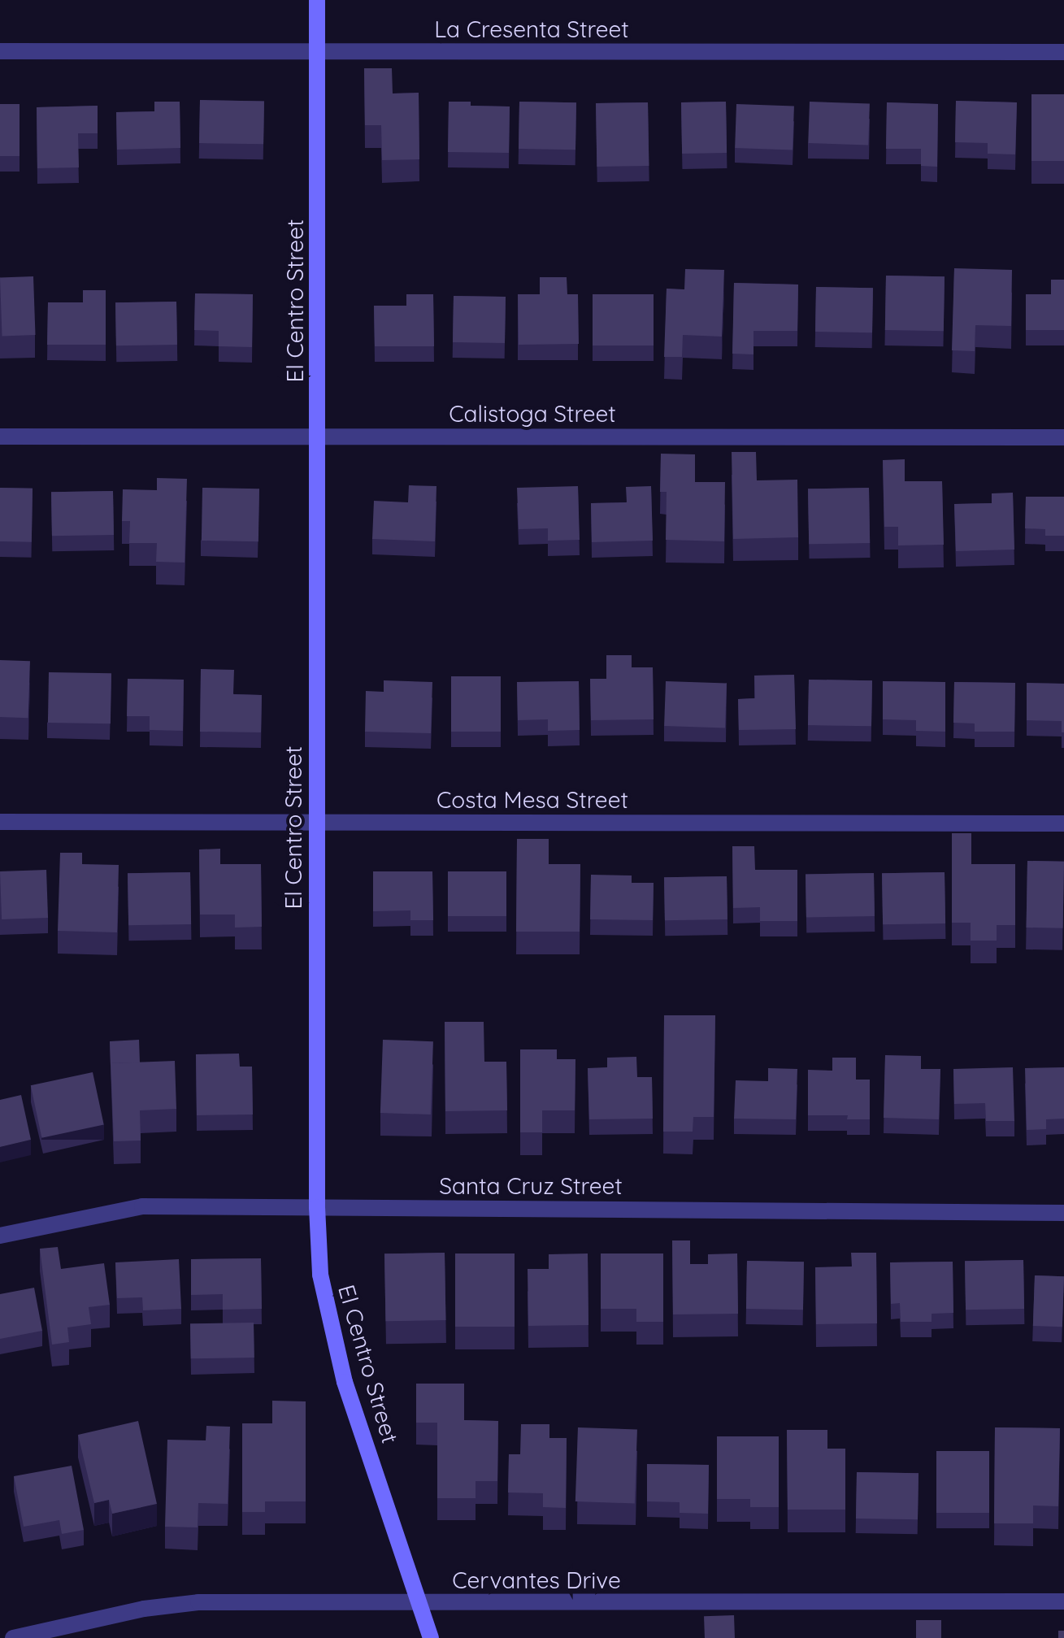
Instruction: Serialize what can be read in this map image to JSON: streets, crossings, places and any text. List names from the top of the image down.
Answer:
{
  "streets": {
    "street": [
      "La Cresenta Street",
      "El Centro Street",
      "Calistoga Street",
      "Costa Mesa Street",
      "Santa Cruz Street",
      "Cervantes Drive"
    ]
  },
  "crossings": [
    ["La Cresenta Street", "El Centro Street"],
    ["El Centro Street", "Calistoga Street"],
    ["El Centro Street", "Costa Mesa Street"],
    ["El Centro Street", "Santa Cruz Street"],
    ["El Centro Street", "Cervantes Drive"]
  ]
}
